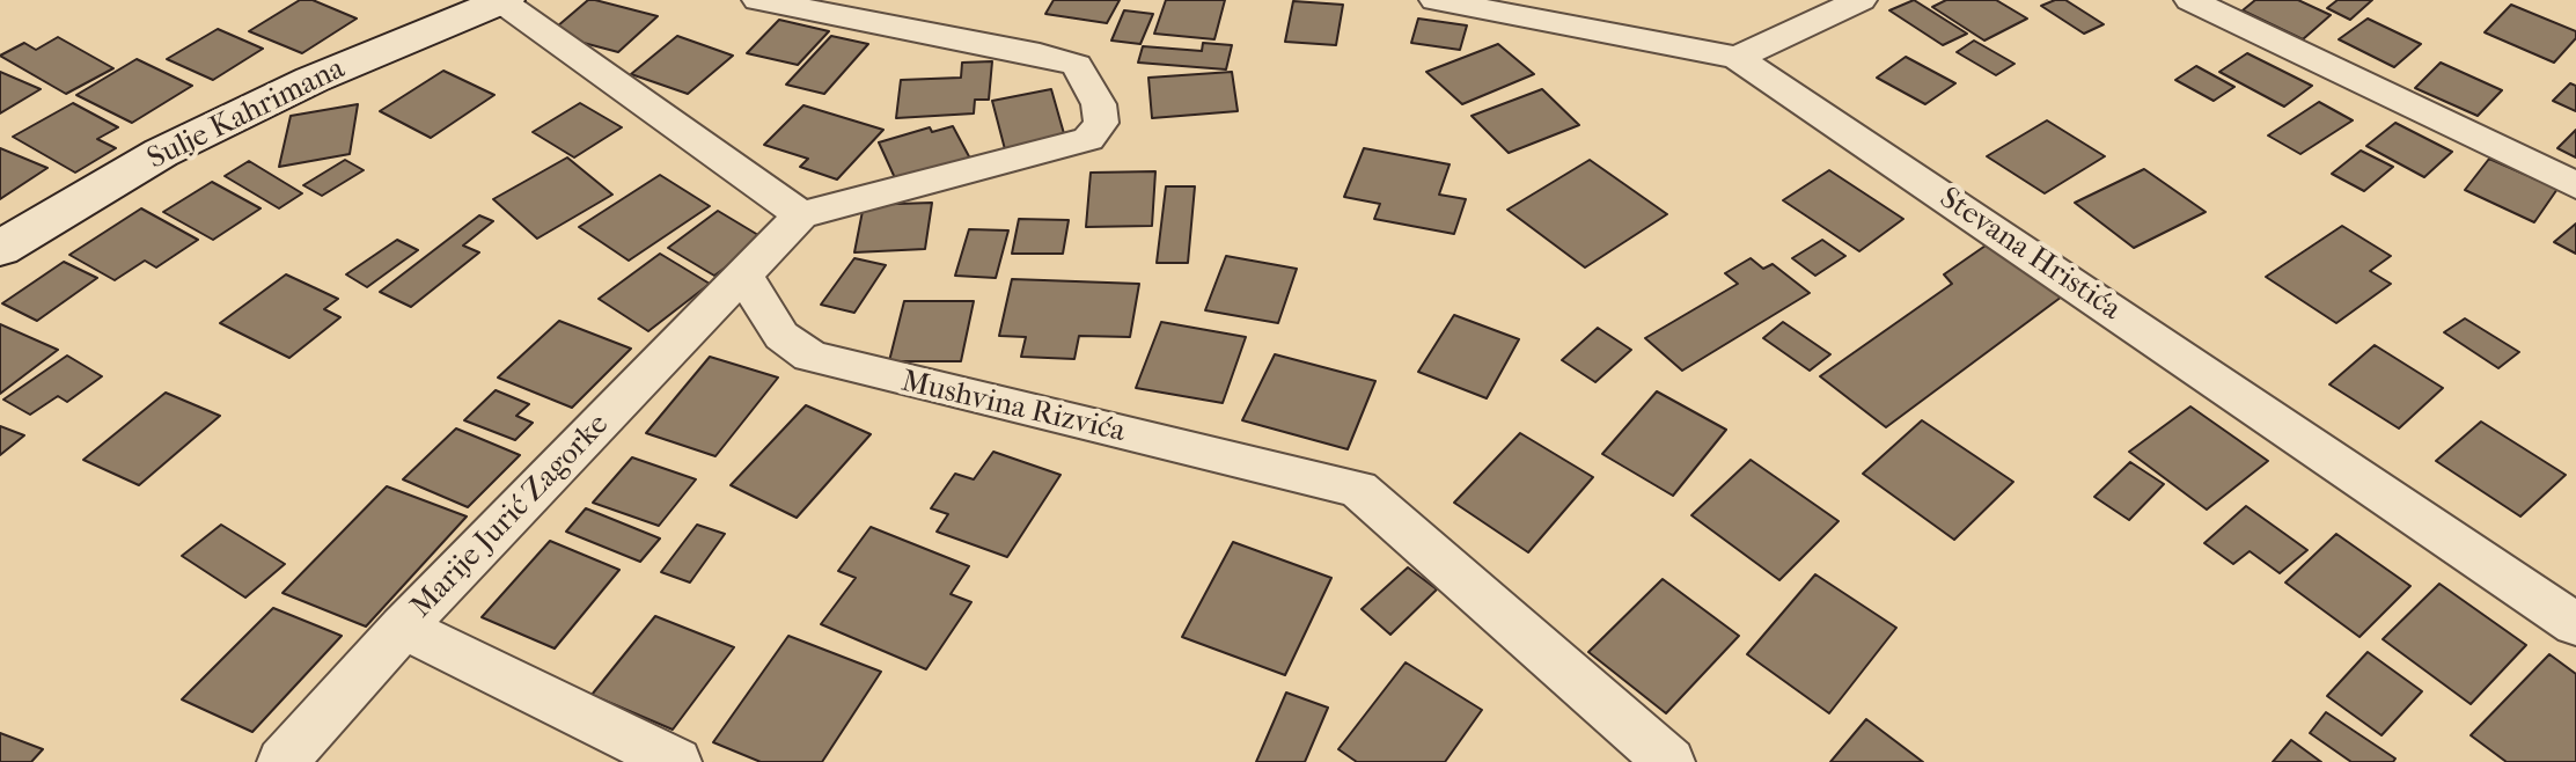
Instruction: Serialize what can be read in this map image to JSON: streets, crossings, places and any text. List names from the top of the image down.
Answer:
{
  "streets": {
    "street": [
      "Sulje Kahrimana",
      "Stevana Hristića",
      "Mushvina Rizvića",
      "Marije Jurić Zagorke"
    ]
  },
  "crossings": [
    ["Mushvina Rizvića", "Marije Jurić Zagorke"]
  ]
}
